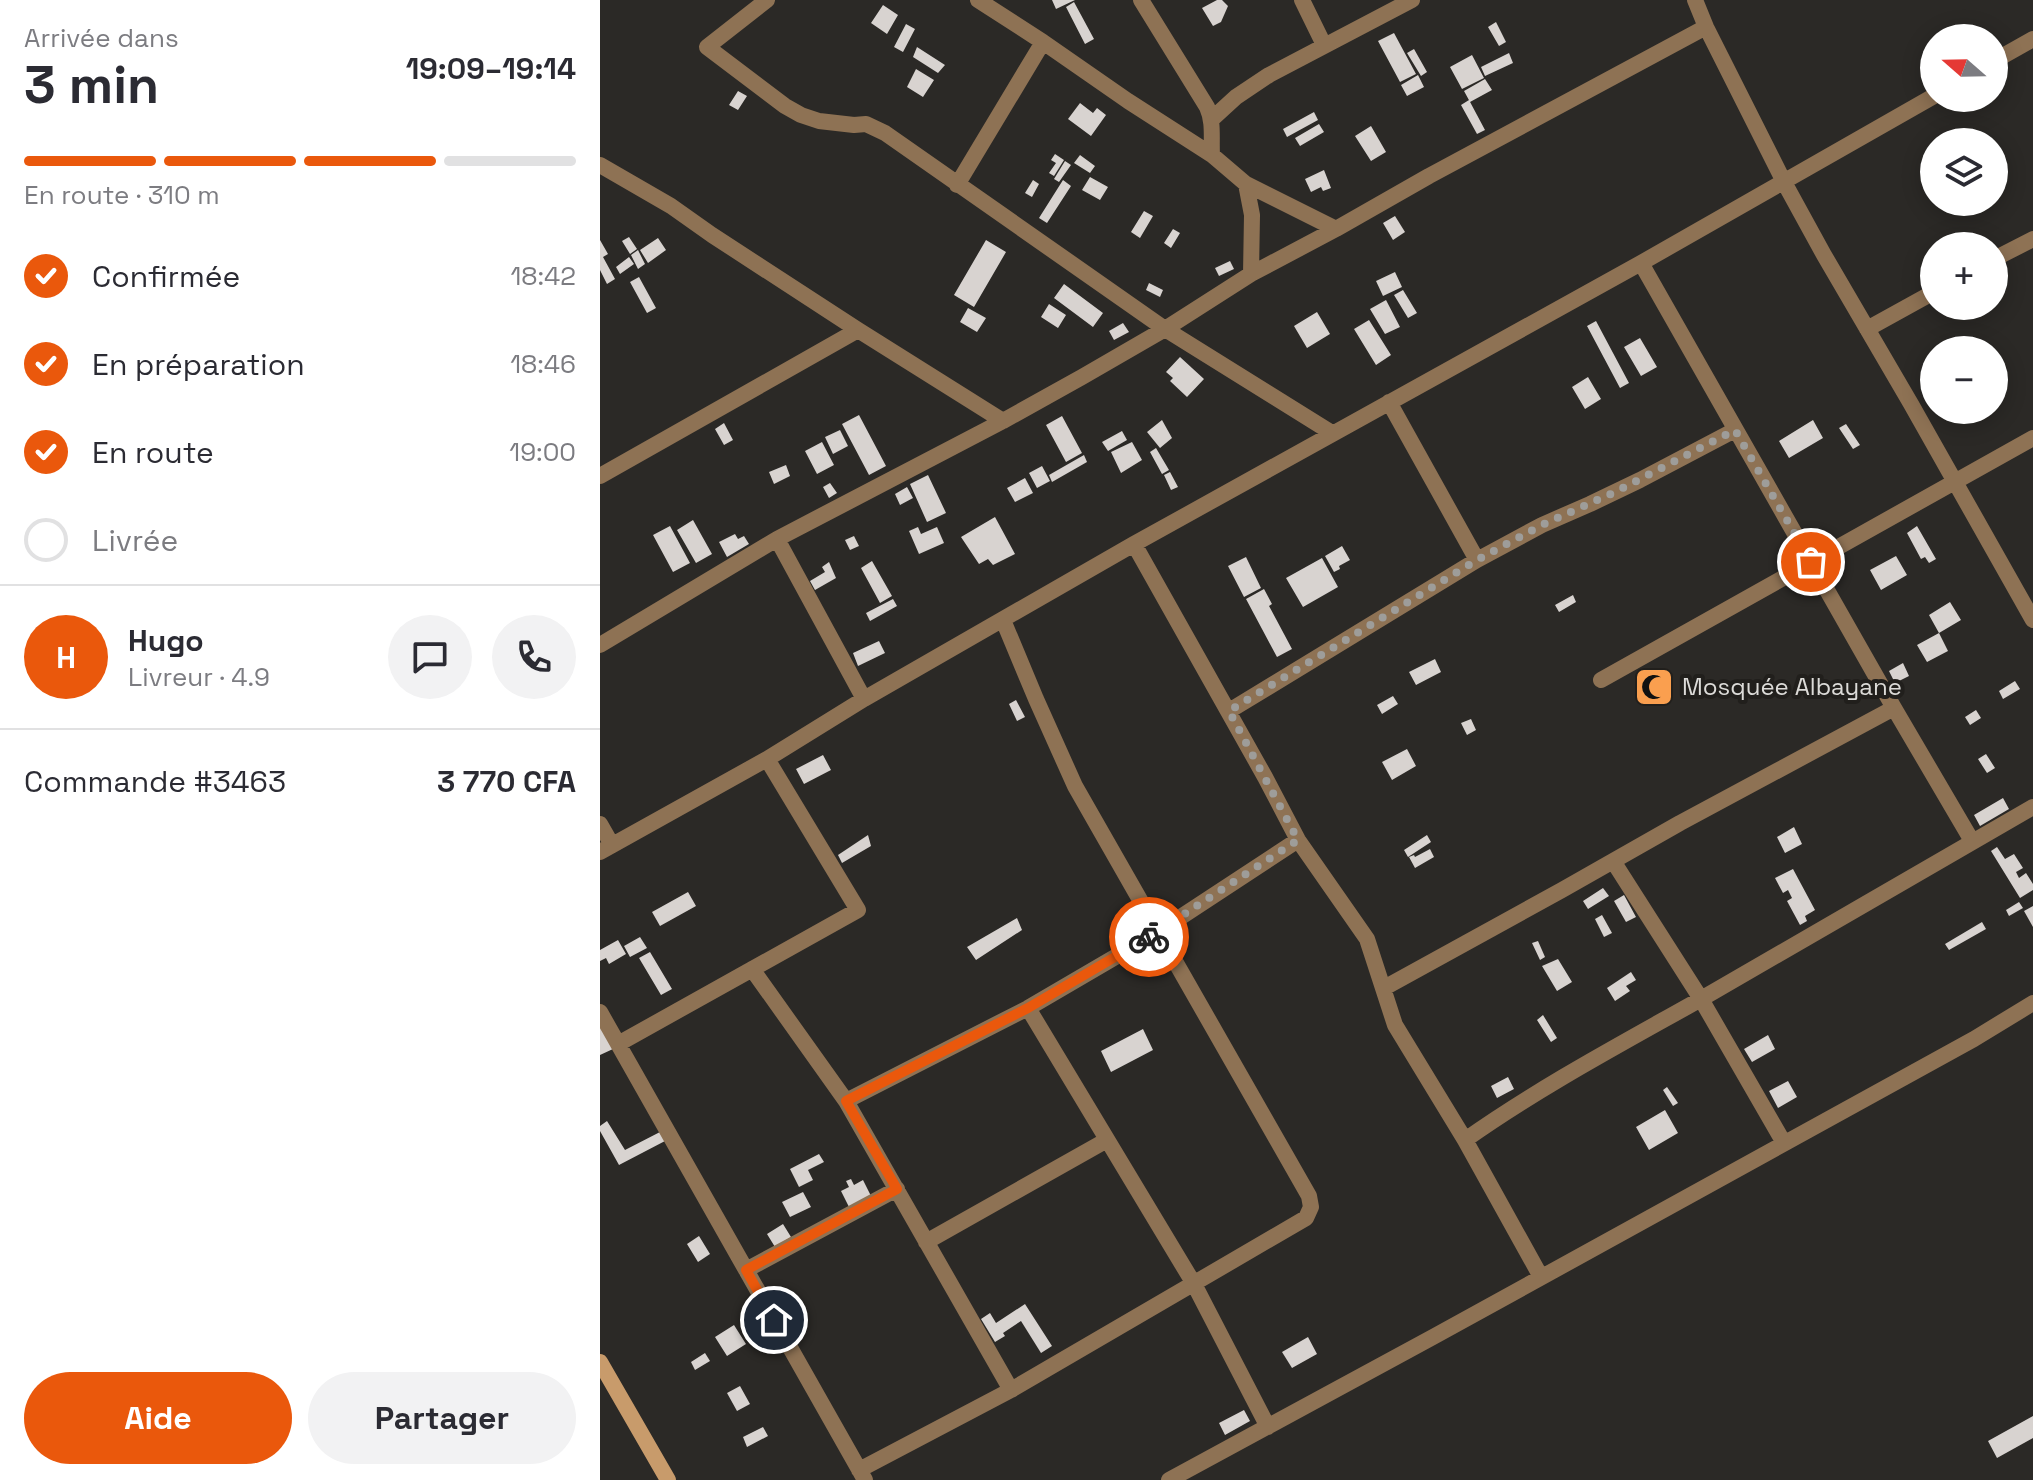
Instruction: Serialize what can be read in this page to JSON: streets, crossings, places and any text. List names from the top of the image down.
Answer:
{
  "places": {
    "mosque": ["Mosquée Albayane"]
  },
  "north": "left",
  "page": {
    "heading": ["3 min", "Arrivée dans", "19:09–19:14"],
    "panel": [
      "Hugo",
      "Livreur · 4.9",
      "Commande #3463",
      "3 770 CFA"
    ],
    "map_buttons": ["+", "−"],
    "bar": "En route · 310 m",
    "list": [
      ["Confirmée", "18:42"],
      ["En préparation", "18:46"],
      ["En route", "19:00"],
      "Livrée"
    ],
    "round": "H",
    "buttons": ["Aide", "Partager"]
  }
}
